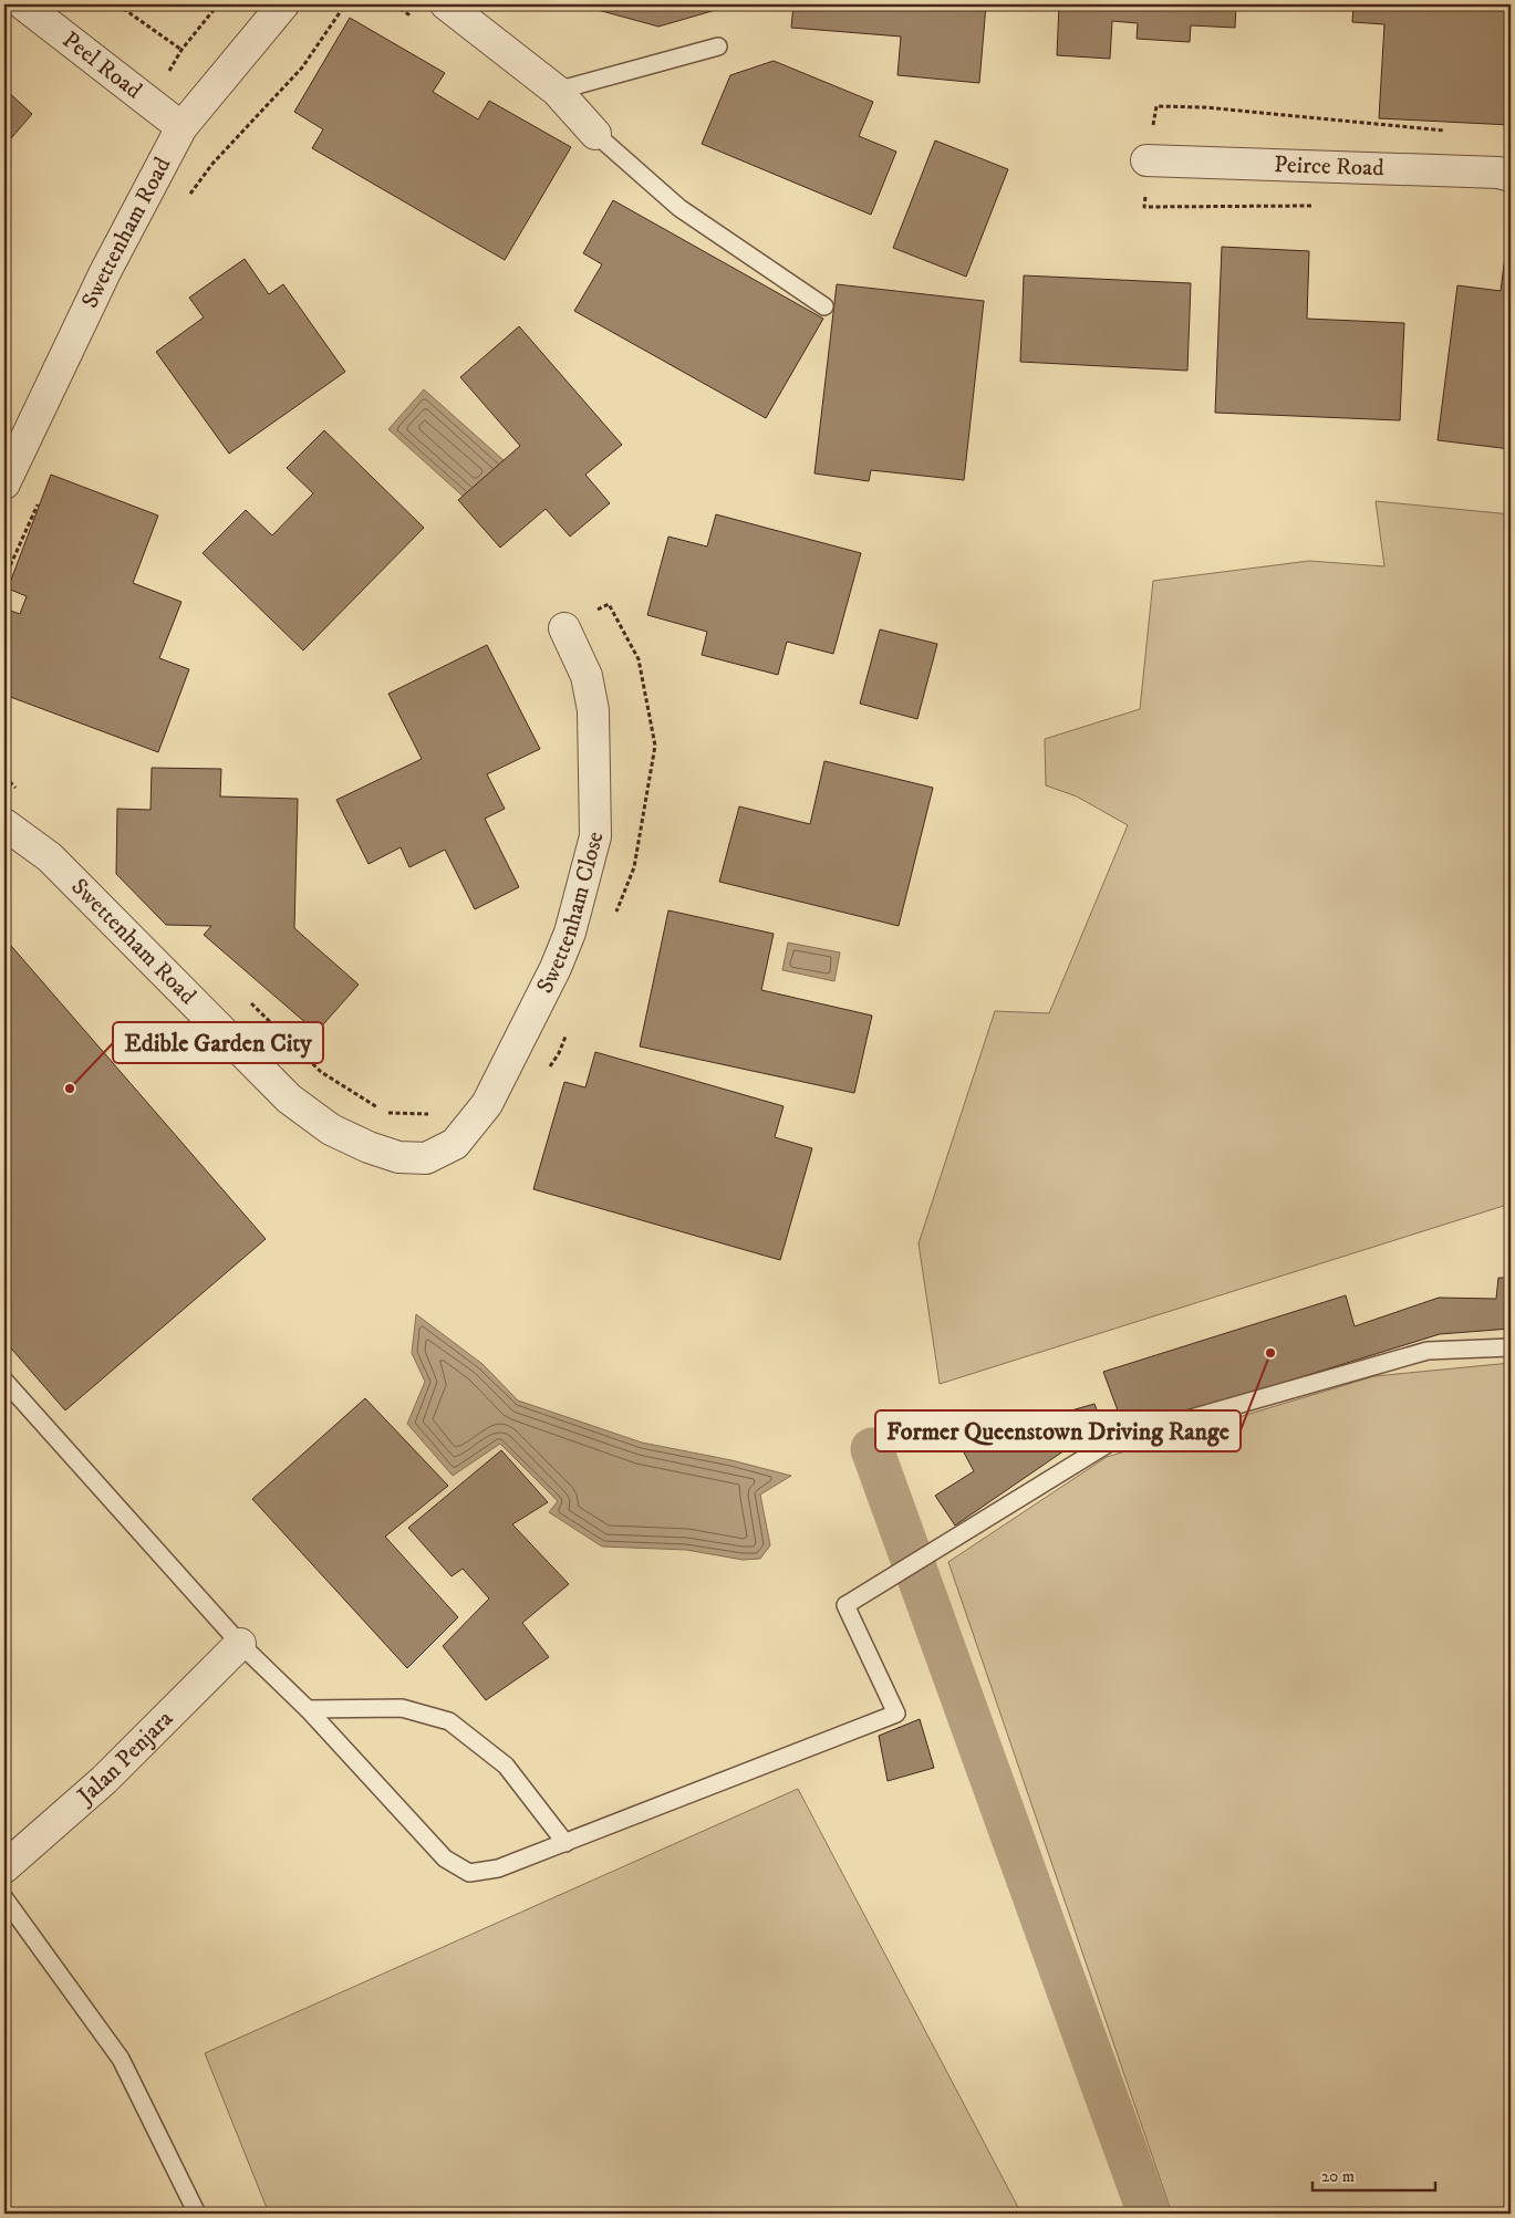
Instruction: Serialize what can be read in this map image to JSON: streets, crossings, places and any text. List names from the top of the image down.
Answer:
{
  "streets": {
    "street": [
      "Peel Road",
      "Peirce Road",
      "Swettenham Road",
      "Swettenham Close",
      "Jalan Penjara"
    ]
  },
  "crossings": [
    ["Peel Road", "Swettenham Road"],
    ["Swettenham Road", "Swettenham Close"]
  ],
  "places": ["Edible Garden City", "Former Queenstown Driving Range"],
  "scale_bar": "20 m"
}
